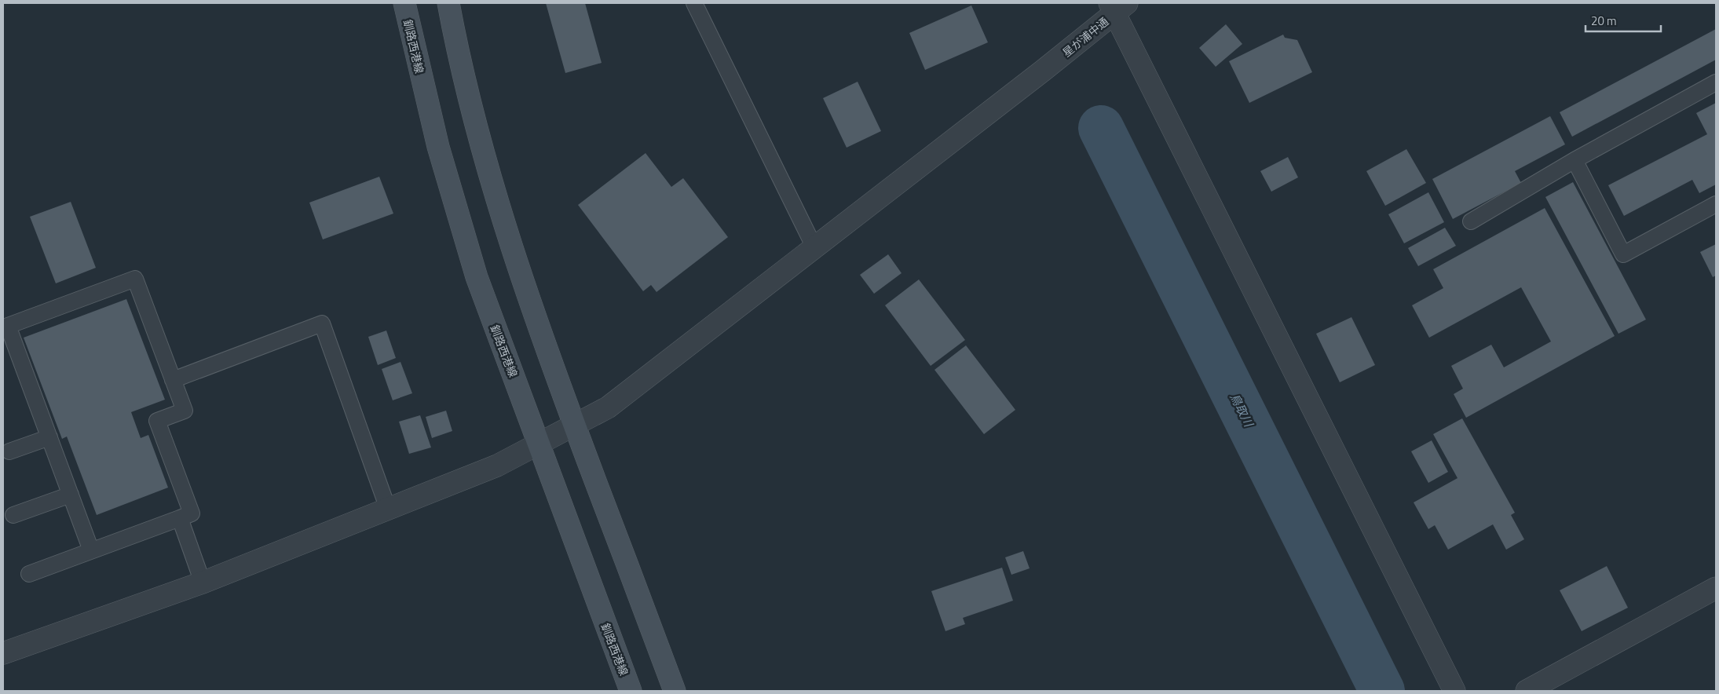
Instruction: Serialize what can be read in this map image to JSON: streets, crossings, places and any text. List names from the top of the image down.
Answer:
{
  "streets": {
    "main road": ["釧路西港線"],
    "street": ["星が浦中通"]
  },
  "crossings": [
    ["星が浦中通", "釧路西港線"]
  ],
  "water": ["鳥取川"],
  "scale_bar": "20 m"
}
